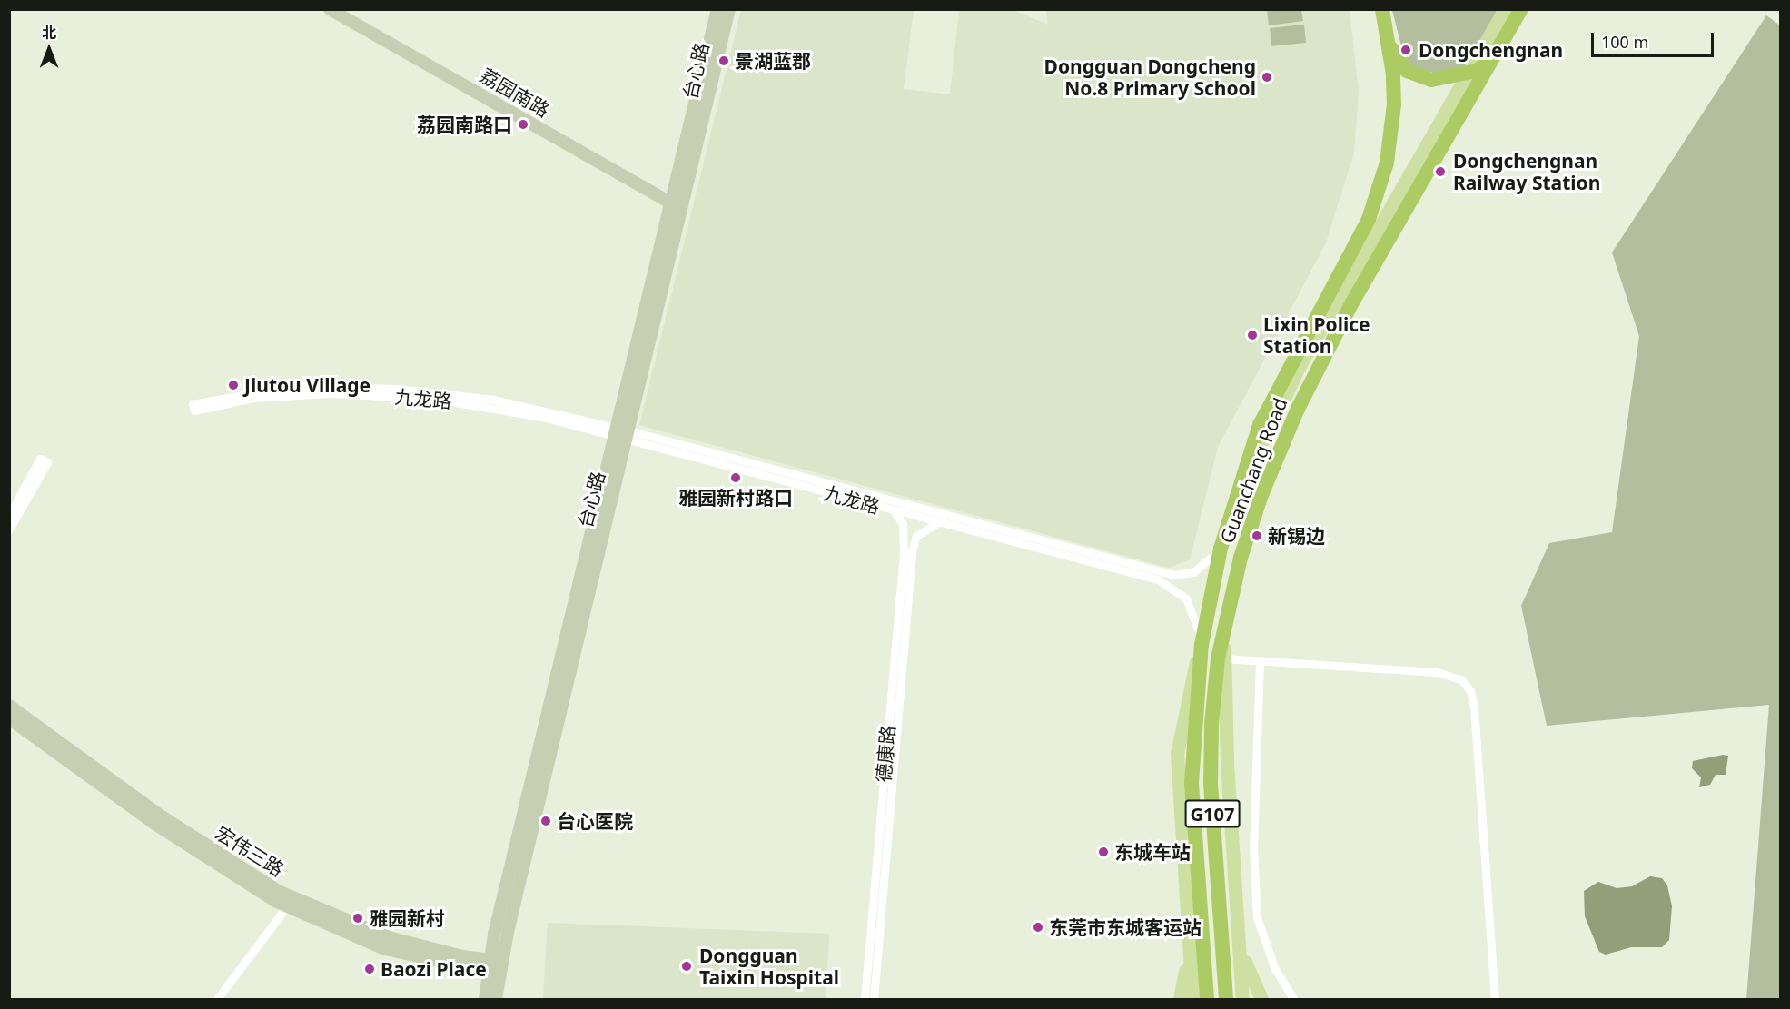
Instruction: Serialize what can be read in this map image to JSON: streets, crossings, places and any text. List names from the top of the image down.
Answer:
{
  "streets": {
    "highway": ["Guanchang Road", "G107"],
    "main road": ["台心路", "荔园南路", "宏伟三路"],
    "street": ["九龙路", "德康路"]
  },
  "crossings": [
    ["台心路", "荔园南路"],
    ["台心路", "九龙路"],
    ["台心路", "宏伟三路"],
    ["九龙路", "Guanchang Road"],
    ["九龙路", "德康路"]
  ],
  "places": [
    "Dongchengnan",
    "景湖蓝郡",
    "Dongguan Dongcheng No.8 Primary School",
    "荔园南路口",
    "Dongchengnan Railway Station",
    "Lixin Police Station",
    "Jiutou Village",
    "雅园新村路口",
    "新锡边",
    "台心医院",
    "东城车站",
    "雅园新村",
    "东莞市东城客运站",
    "Dongguan Taixin Hospital",
    "Baozi Place"
  ],
  "scale_bar": "100 m",
  "north": "top"
}
